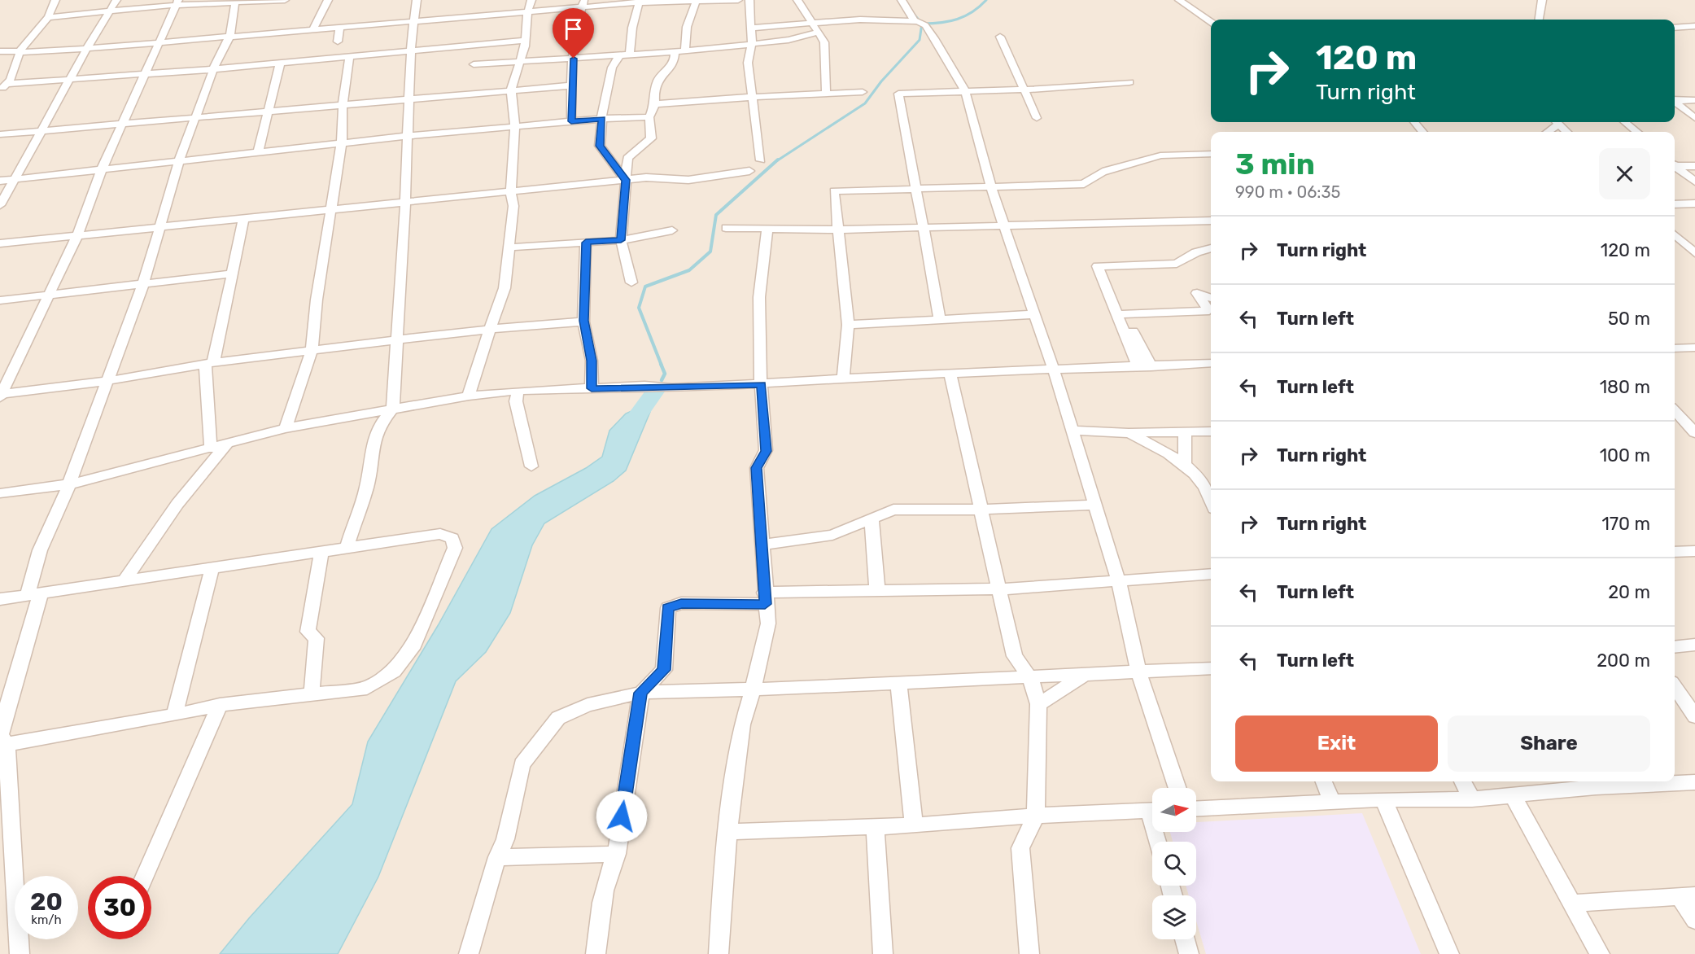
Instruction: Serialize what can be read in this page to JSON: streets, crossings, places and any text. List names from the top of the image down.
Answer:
{
  "north": "right",
  "page": {
    "turn": ["120 m", "Turn right"],
    "heading": ["3 min", "990 m · 06:35"],
    "list": [
      {
        "name": "Turn right",
        "value": "120 m"
      },
      {
        "name": "Turn left",
        "value": "50 m"
      },
      {
        "name": "Turn left",
        "value": "180 m"
      },
      {
        "name": "Turn right",
        "value": "100 m"
      },
      {
        "name": "Turn right",
        "value": "170 m"
      },
      {
        "name": "Turn left",
        "value": "20 m"
      },
      {
        "name": "Turn left",
        "value": "200 m"
      }
    ],
    "buttons": ["Exit", "Share"],
    "speed": "20 km/h",
    "limit": "30"
  }
}
